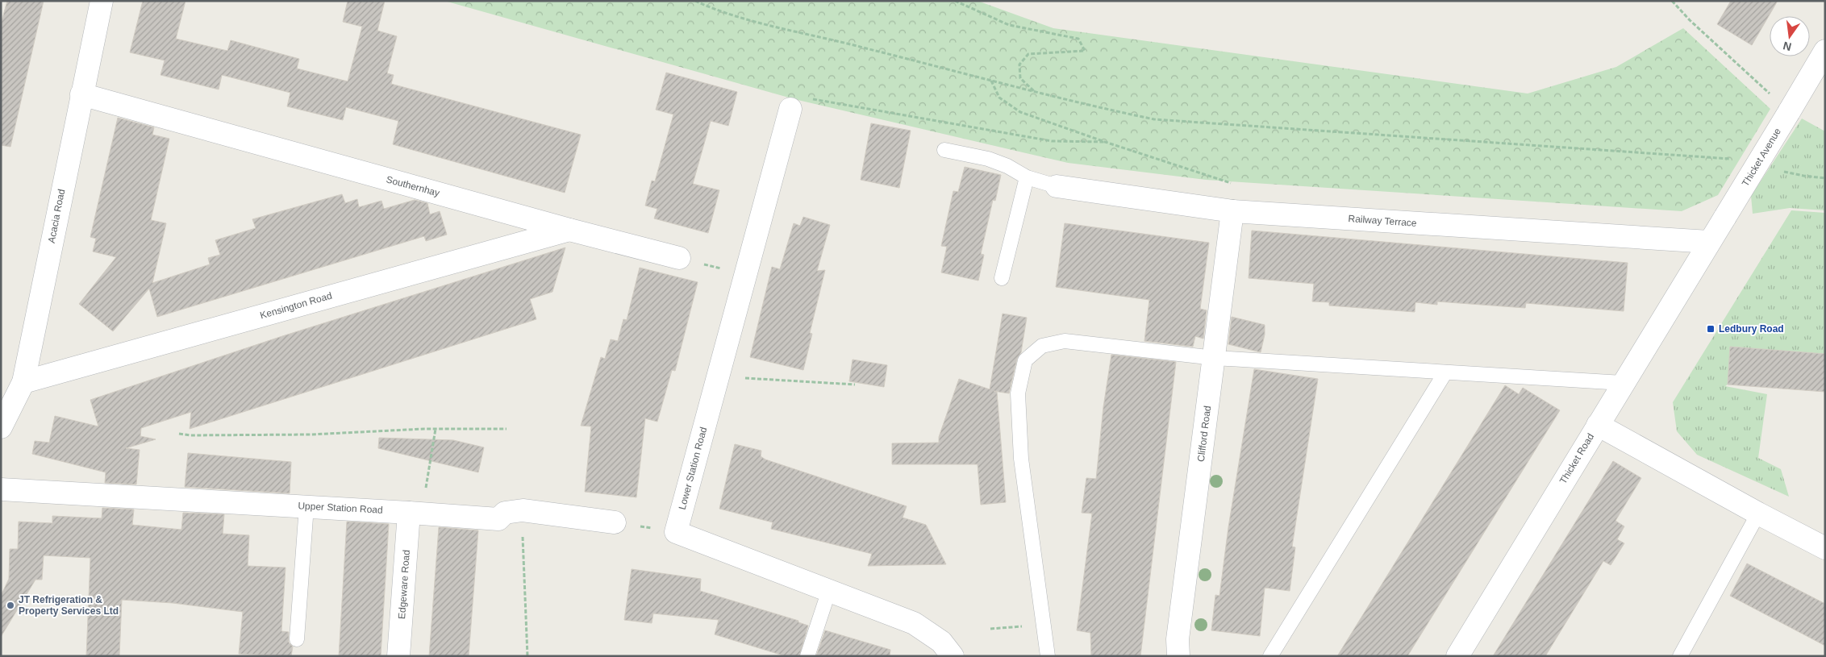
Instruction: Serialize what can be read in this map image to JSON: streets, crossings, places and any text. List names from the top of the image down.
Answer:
{
  "streets": {
    "street": [
      "Thicket Avenue",
      "Southernhay",
      "Acacia Road",
      "Railway Terrace",
      "Kensington Road",
      "Clifford Road",
      "Thicket Road",
      "Lower Station Road",
      "Upper Station Road",
      "Edgeware Road"
    ]
  },
  "crossings": [
    ["Thicket Avenue", "Railway Terrace"],
    ["Thicket Avenue", "Thicket Road"],
    ["Southernhay", "Acacia Road"],
    ["Southernhay", "Kensington Road"],
    ["Acacia Road", "Kensington Road"],
    ["Railway Terrace", "Clifford Road"],
    ["Upper Station Road", "Edgeware Road"]
  ],
  "places": {
    "transit": ["Ledbury Road"],
    "other": ["JT Refrigeration & Property Services Ltd"]
  },
  "north": "bottom"
}
